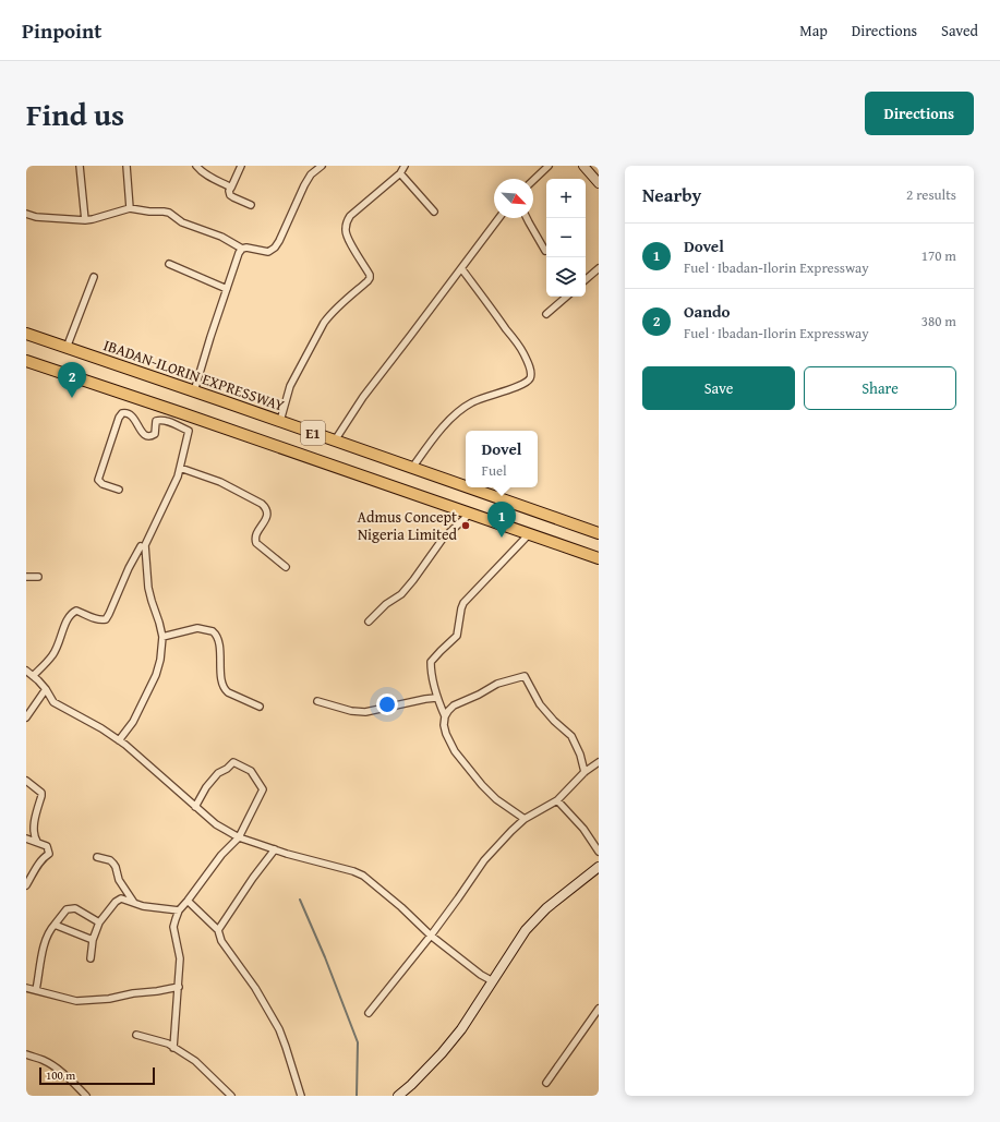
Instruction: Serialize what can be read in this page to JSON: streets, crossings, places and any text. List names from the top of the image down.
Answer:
{
  "streets": {
    "highway": ["IBADAN-ILORIN EXPRESSWAY", "E1"]
  },
  "places": ["Admus Concept Nigeria Limited"],
  "scale_bar": "100 m",
  "north": "bottom right",
  "page": {
    "header": "Pinpoint",
    "nav": ["Map", "Directions", "Saved"],
    "title": "Find us",
    "buttons": [
      "Directions",
      ["Save", "Share"]
    ],
    "heading": ["Nearby", "2 results"],
    "map_buttons": ["+", "−"],
    "list": [
      {
        "mark": "1",
        "name": "Dovel",
        "note": "Fuel · Ibadan-Ilorin Expressway",
        "value": "170 m"
      },
      {
        "mark": "2",
        "name": "Oando",
        "note": "Fuel · Ibadan-Ilorin Expressway",
        "value": "380 m"
      }
    ],
    "pins": ["2", "1"],
    "popup": ["Dovel", "Fuel"],
    "scale": "100 m"
  }
}
